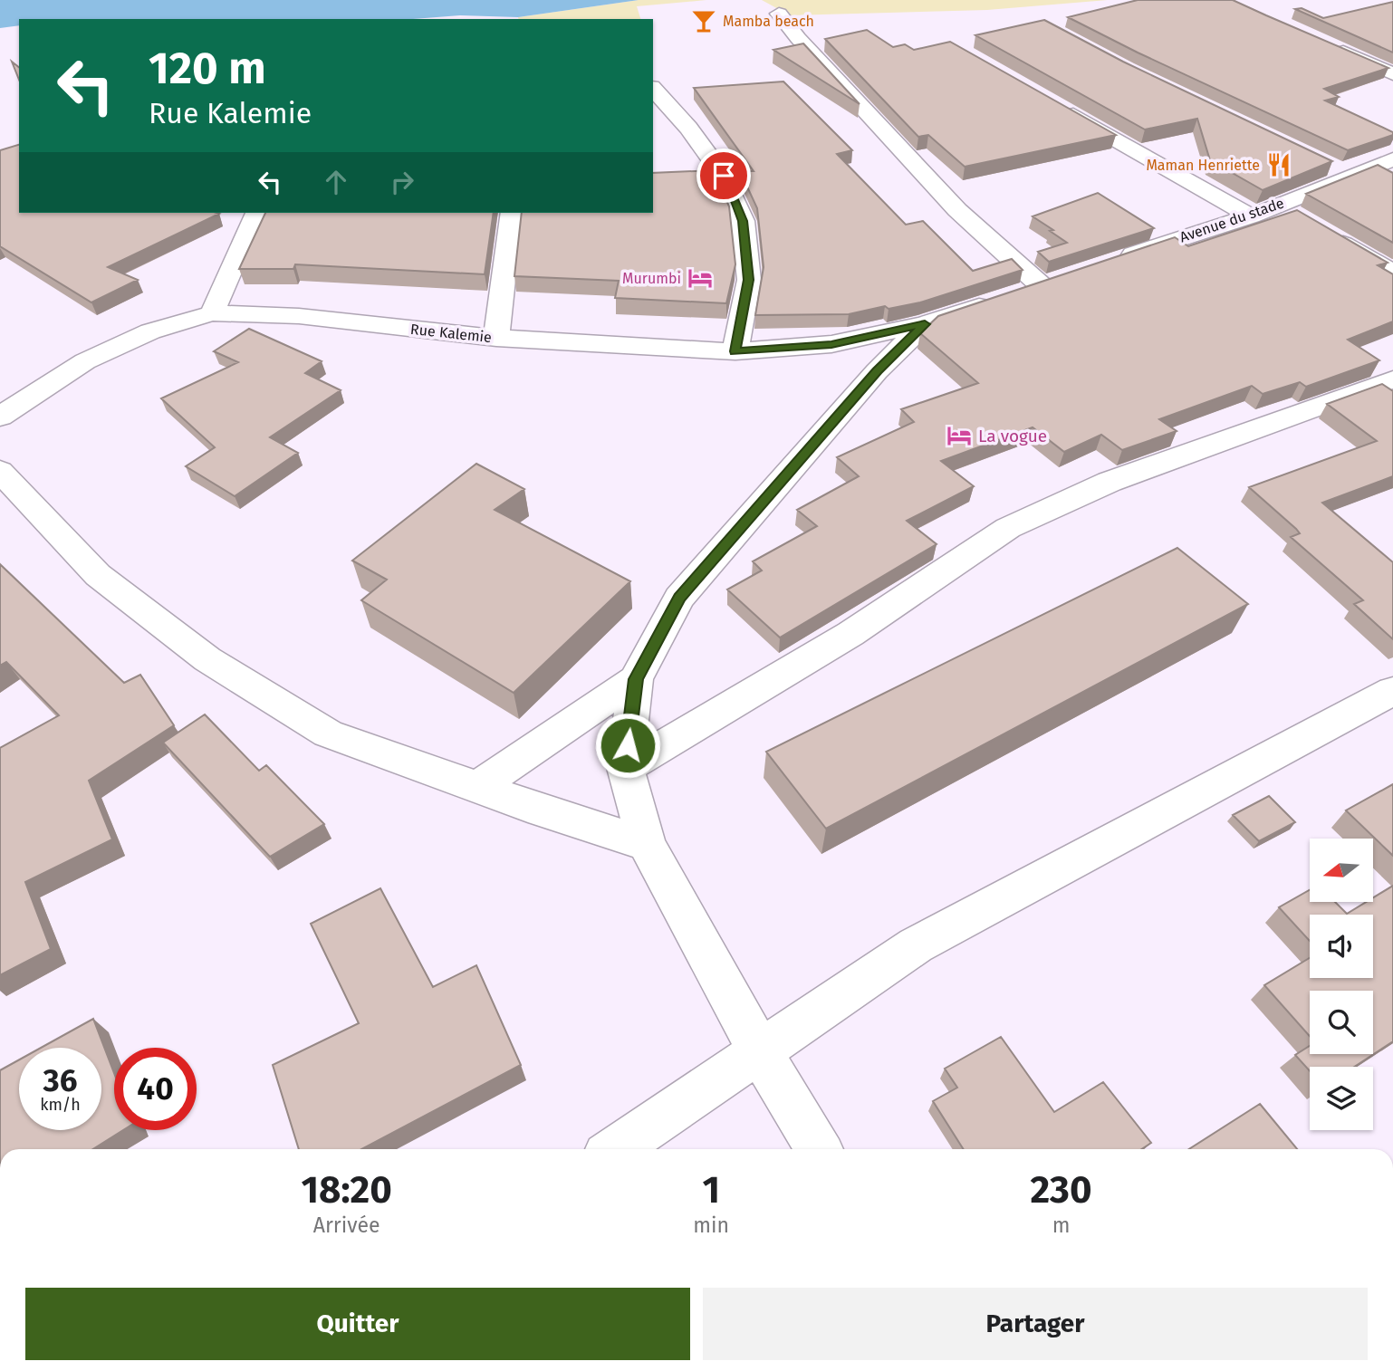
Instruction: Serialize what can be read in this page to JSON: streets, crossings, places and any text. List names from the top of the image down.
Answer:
{
  "streets": {
    "street": ["Avenue du stade", "Rue Kalemie"]
  },
  "places": {
    "bar": ["Mamba beach"],
    "restaurant": ["Maman Henriette"],
    "hotel": ["Murumbi", "La vogue"]
  },
  "north": "left",
  "page": {
    "turn": ["120 m", "Rue Kalemie"],
    "speed": "36 km/h",
    "limit": "40",
    "eta": [
      "18:20",
      "Arrivée",
      "1",
      "min",
      "230",
      "m"
    ],
    "buttons": ["Quitter", "Partager"]
  }
}
